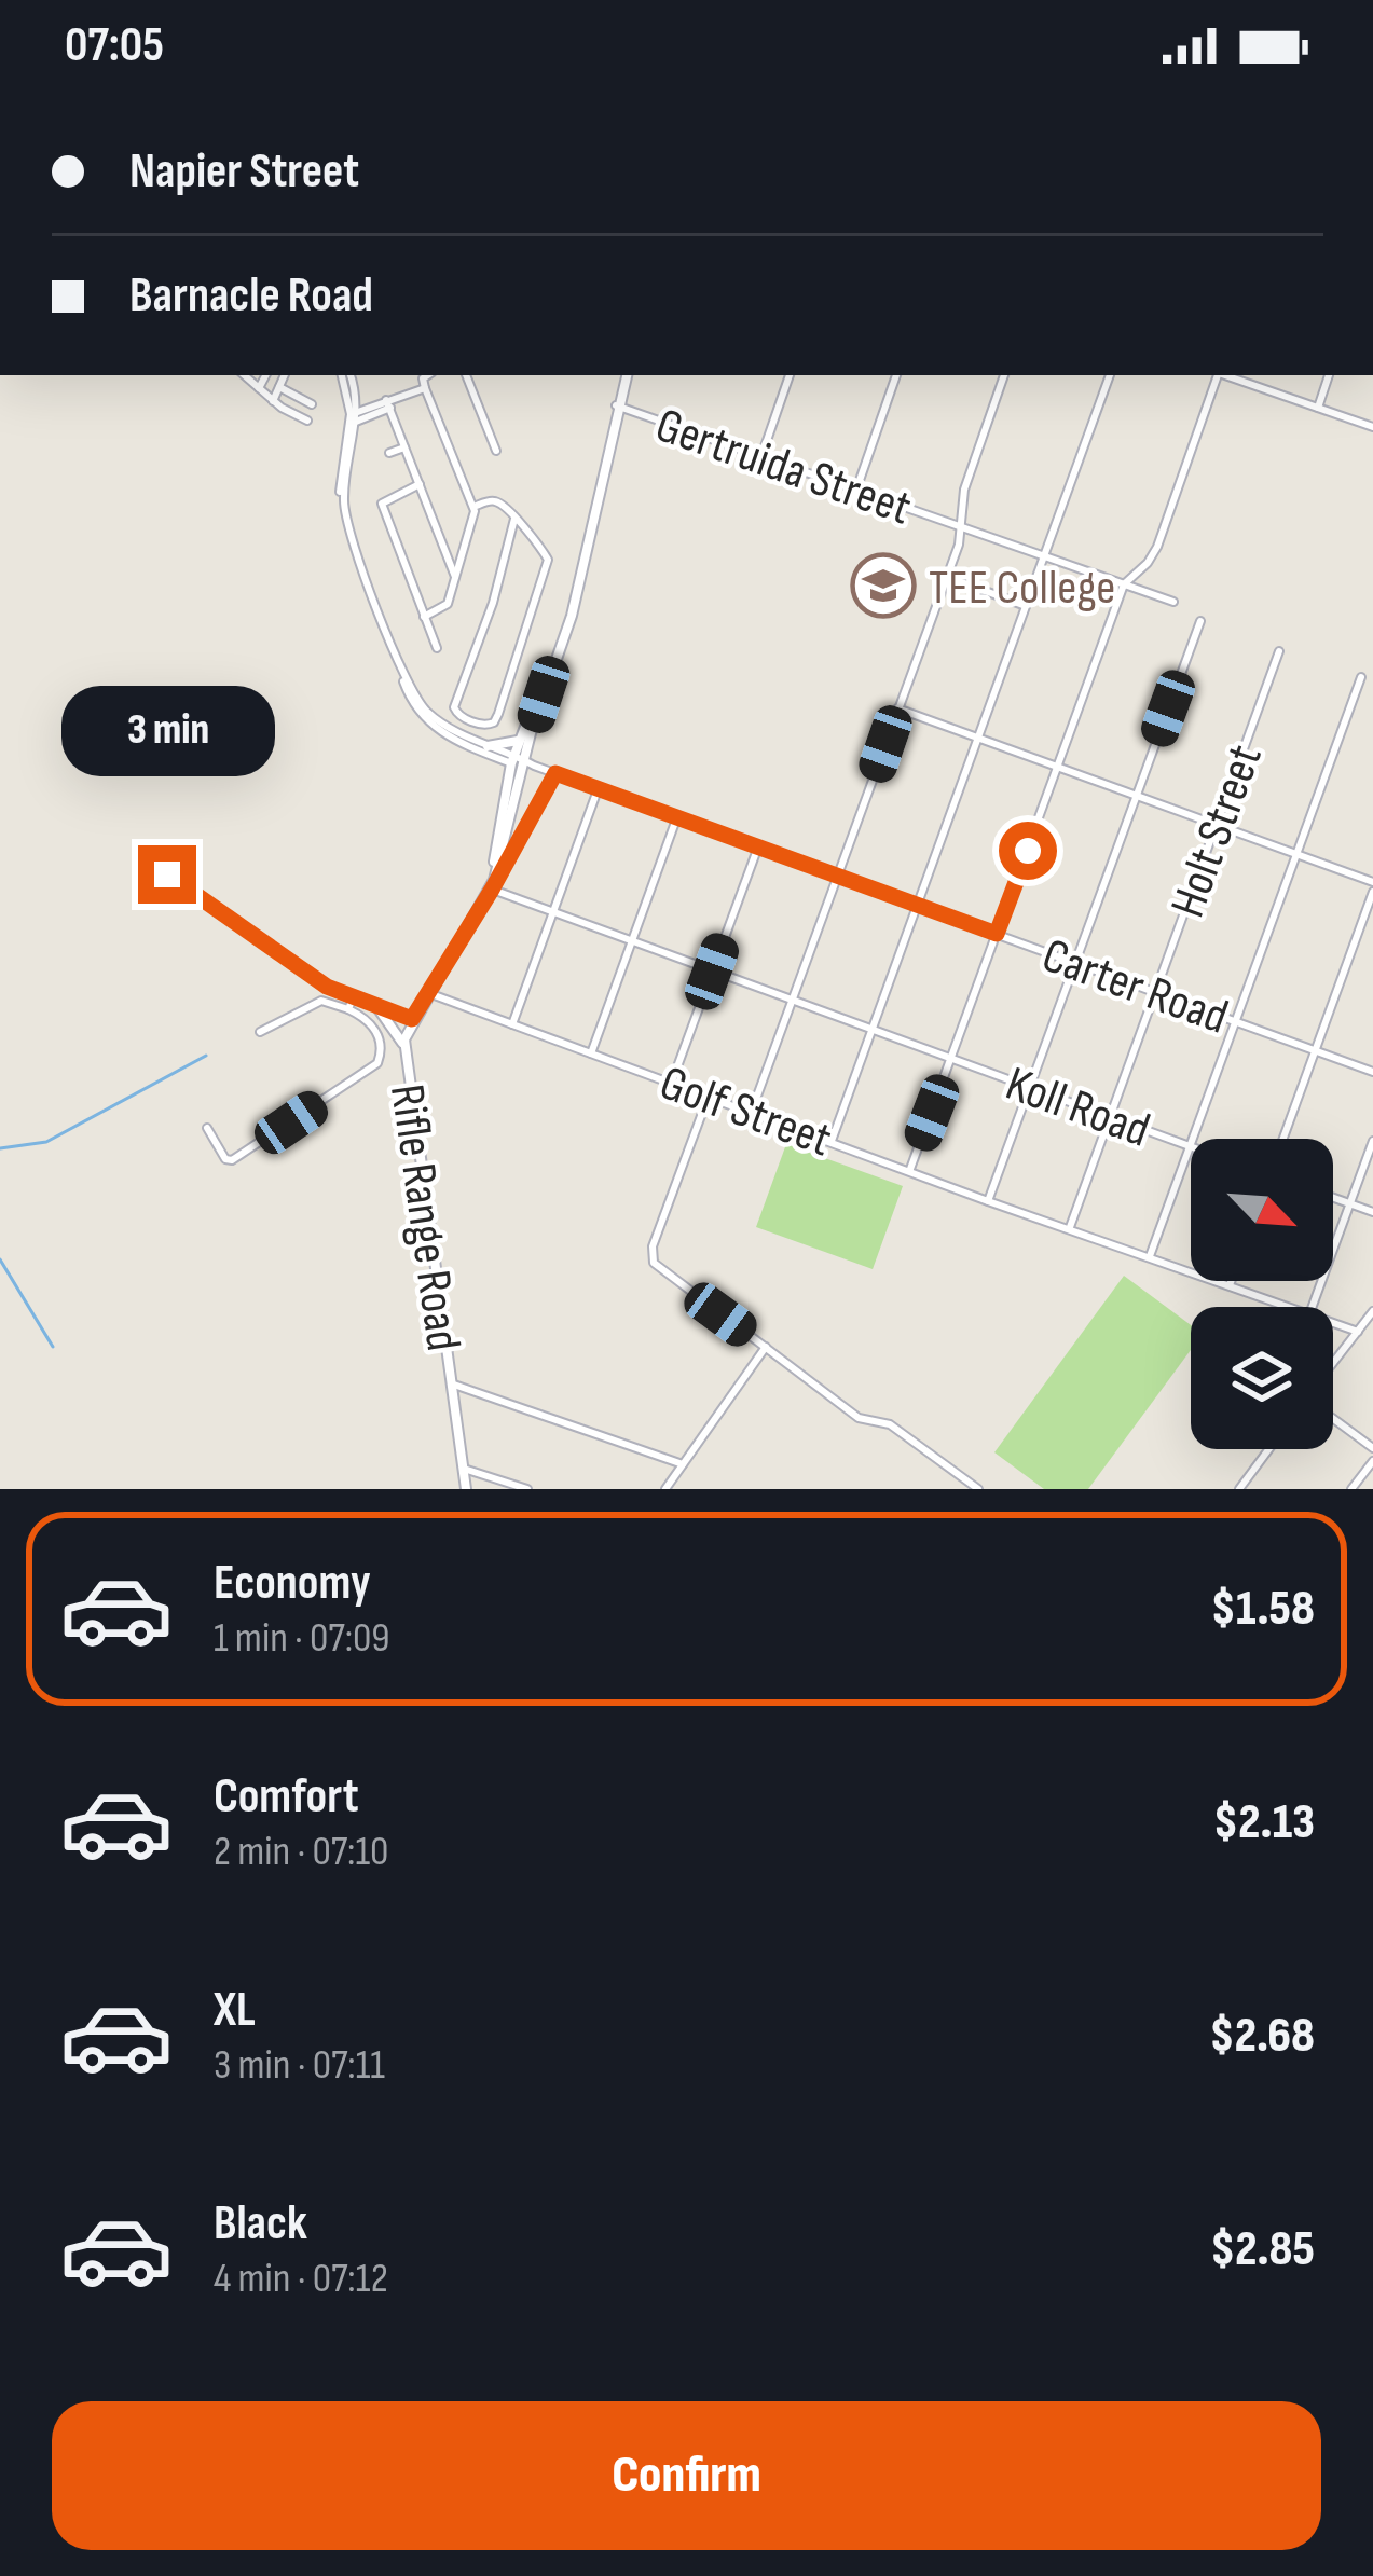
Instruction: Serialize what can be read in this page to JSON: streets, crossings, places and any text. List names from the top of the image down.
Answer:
{
  "streets": {
    "main road": ["Rifle Range Road"],
    "street": [
      "Gertruida Street",
      "Holt Street",
      "Carter Road",
      "Koll Road",
      "Golf Street"
    ]
  },
  "crossings": [
    ["Gertruida Street", "Rifle Range Road"],
    ["Holt Street", "Carter Road"],
    ["Holt Street", "Koll Road"],
    ["Holt Street", "Golf Street"],
    ["Carter Road", "Rifle Range Road"],
    ["Koll Road", "Rifle Range Road"],
    ["Golf Street", "Rifle Range Road"]
  ],
  "places": {
    "school or university": ["TEE College"]
  },
  "north": "bottom right",
  "page": {
    "status": "07:05",
    "banner": ["Napier Street", "Barnacle Road"],
    "bubble": "3 min",
    "list": [
      {
        "name": "Economy",
        "note": "1 min · 07:09",
        "value": "$1.58"
      },
      {
        "name": "Comfort",
        "note": "2 min · 07:10",
        "value": "$2.13"
      },
      {
        "name": "XL",
        "note": "3 min · 07:11",
        "value": "$2.68"
      },
      {
        "name": "Black",
        "note": "4 min · 07:12",
        "value": "$2.85"
      }
    ],
    "buttons": "Confirm"
  }
}
